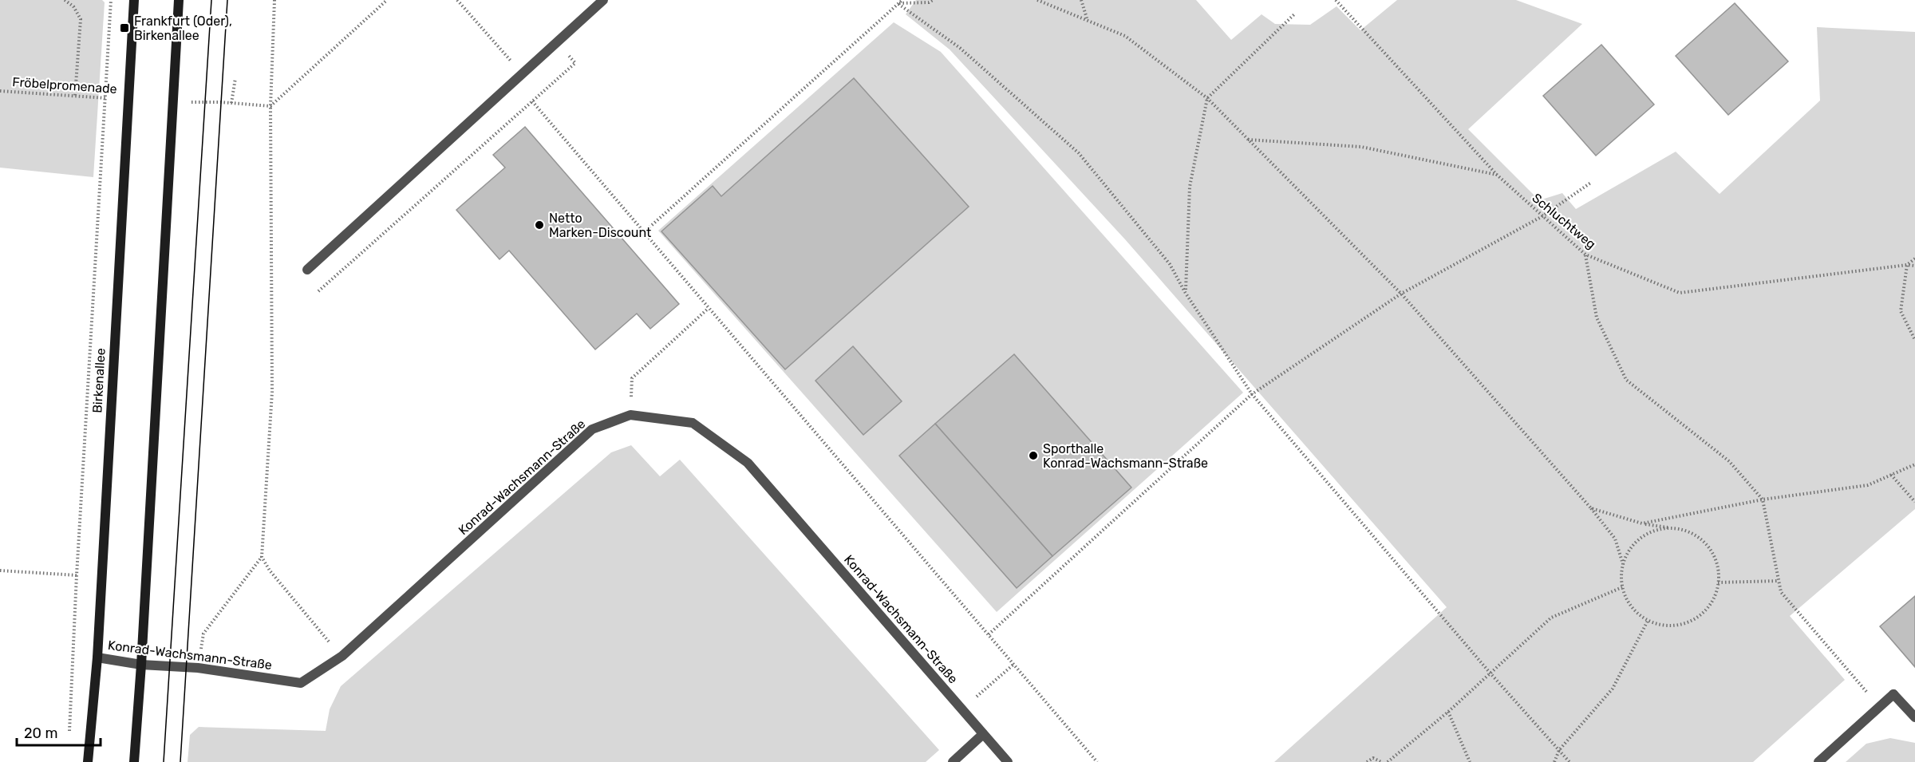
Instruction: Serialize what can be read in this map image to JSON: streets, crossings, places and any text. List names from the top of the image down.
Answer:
{
  "streets": {
    "street": ["Birkenallee", "Konrad-Wachsmann-Straße"],
    "path": ["Fröbelpromenade", "Schluchtweg"]
  },
  "crossings": [
    ["Fröbelpromenade", "Birkenallee"],
    ["Birkenallee", "Konrad-Wachsmann-Straße"]
  ],
  "places": {
    "transit": ["Frankfurt (Oder), Birkenallee"],
    "other": ["Netto Marken-Discount", "Sporthalle Konrad-Wachsmann-Straße"]
  },
  "scale_bar": "20 m"
}
